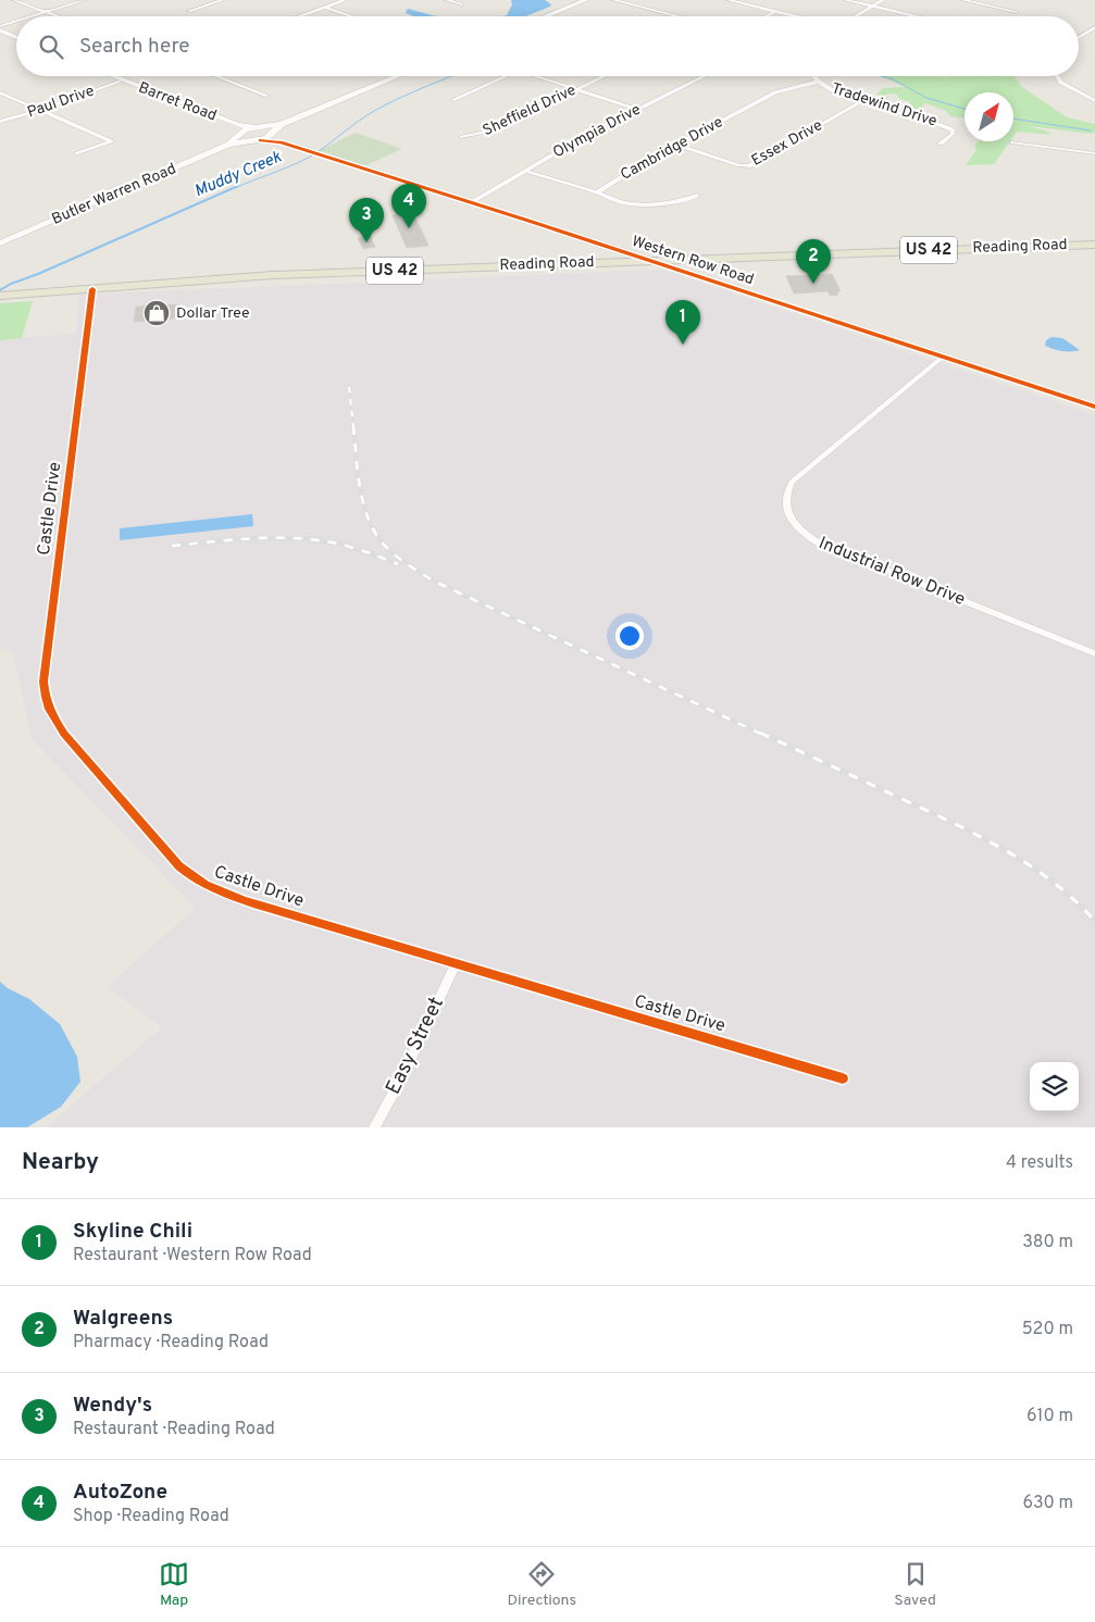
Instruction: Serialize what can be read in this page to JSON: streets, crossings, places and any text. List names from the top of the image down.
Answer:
{
  "streets": {
    "main road": ["Reading Road", "US 42"],
    "street": [
      "Paul Drive",
      "Barret Road",
      "Tradewind Drive",
      "Sheffield Drive",
      "Olympia Drive",
      "Essex Drive",
      "Cambridge Drive",
      "Butler Warren Road",
      "Western Row Road",
      "Castle Drive",
      "Industrial Row Drive",
      "Easy Street"
    ]
  },
  "crossings": [
    ["Paul Drive", "Barret Road"],
    ["Barret Road", "Butler Warren Road"],
    ["Tradewind Drive", "Essex Drive"],
    ["Tradewind Drive", "Cambridge Drive"],
    ["Olympia Drive", "Western Row Road"],
    ["Essex Drive", "Cambridge Drive"],
    ["Butler Warren Road", "Western Row Road"],
    ["Reading Road", "Western Row Road"],
    ["Reading Road", "Castle Drive"],
    ["Western Row Road", "Industrial Row Drive"],
    ["Castle Drive", "Easy Street"]
  ],
  "water": ["Muddy Creek"],
  "places": {
    "shop": ["Dollar Tree"]
  },
  "north": "top right",
  "page": {
    "search": "Search here",
    "pins": [
      "4",
      "3",
      "2",
      "1"
    ],
    "heading": ["Nearby", "4 results"],
    "list": [
      {
        "mark": "1",
        "name": "Skyline Chili",
        "note": "Restaurant · Western Row Road",
        "value": "380 m"
      },
      {
        "mark": "2",
        "name": "Walgreens",
        "note": "Pharmacy · Reading Road",
        "value": "520 m"
      },
      {
        "mark": "3",
        "name": "Wendy's",
        "note": "Restaurant · Reading Road",
        "value": "610 m"
      },
      {
        "mark": "4",
        "name": "AutoZone",
        "note": "Shop · Reading Road",
        "value": "630 m"
      }
    ],
    "nav": ["Map", "Directions", "Saved"]
  }
}
